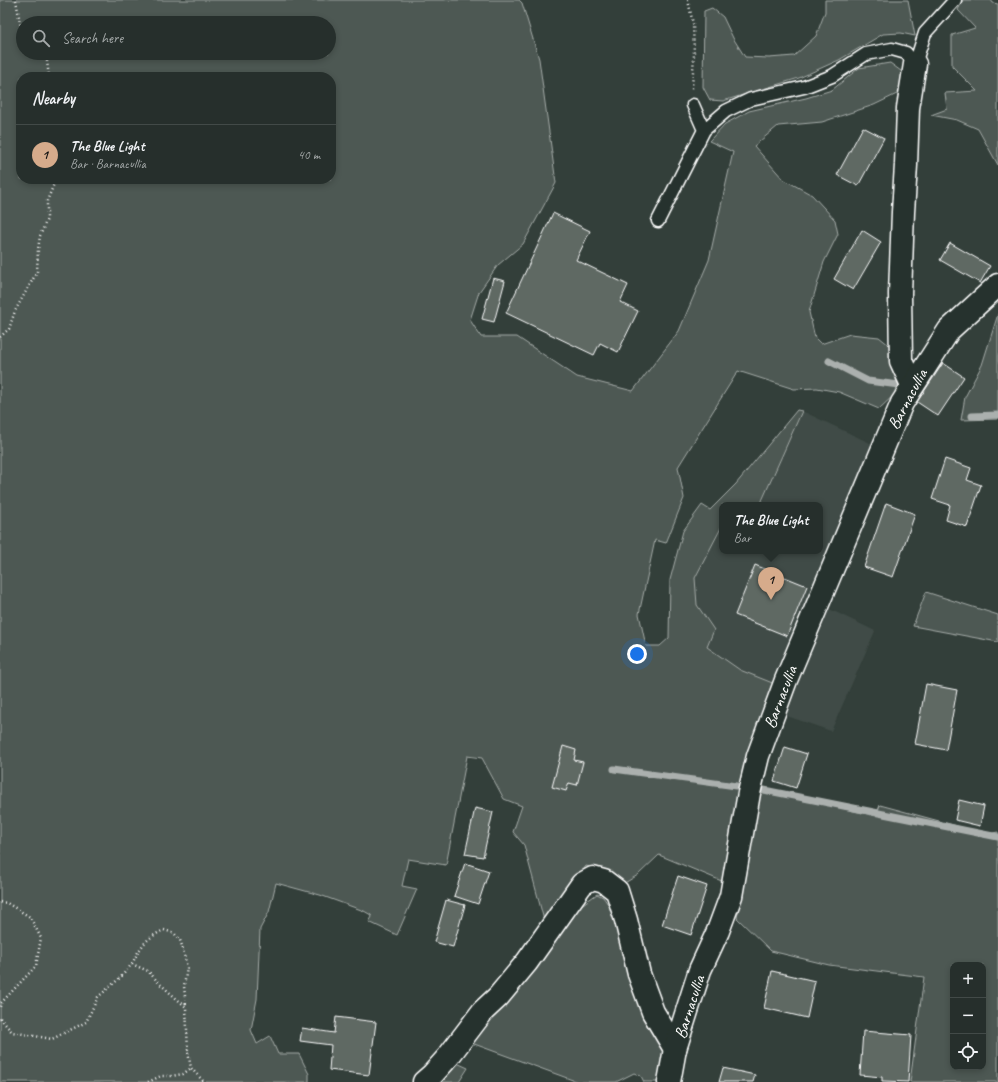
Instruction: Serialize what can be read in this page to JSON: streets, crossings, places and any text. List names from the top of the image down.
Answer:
{
  "streets": {
    "street": ["Barnacullia"]
  },
  "page": {
    "search": "Search here",
    "heading": "Nearby",
    "list": [
      {
        "mark": "1",
        "name": "The Blue Light",
        "note": "Bar · Barnacullia",
        "value": "40 m"
      }
    ],
    "popup": ["The Blue Light", "Bar"],
    "pins": "1",
    "map_buttons": ["+", "−"]
  }
}
